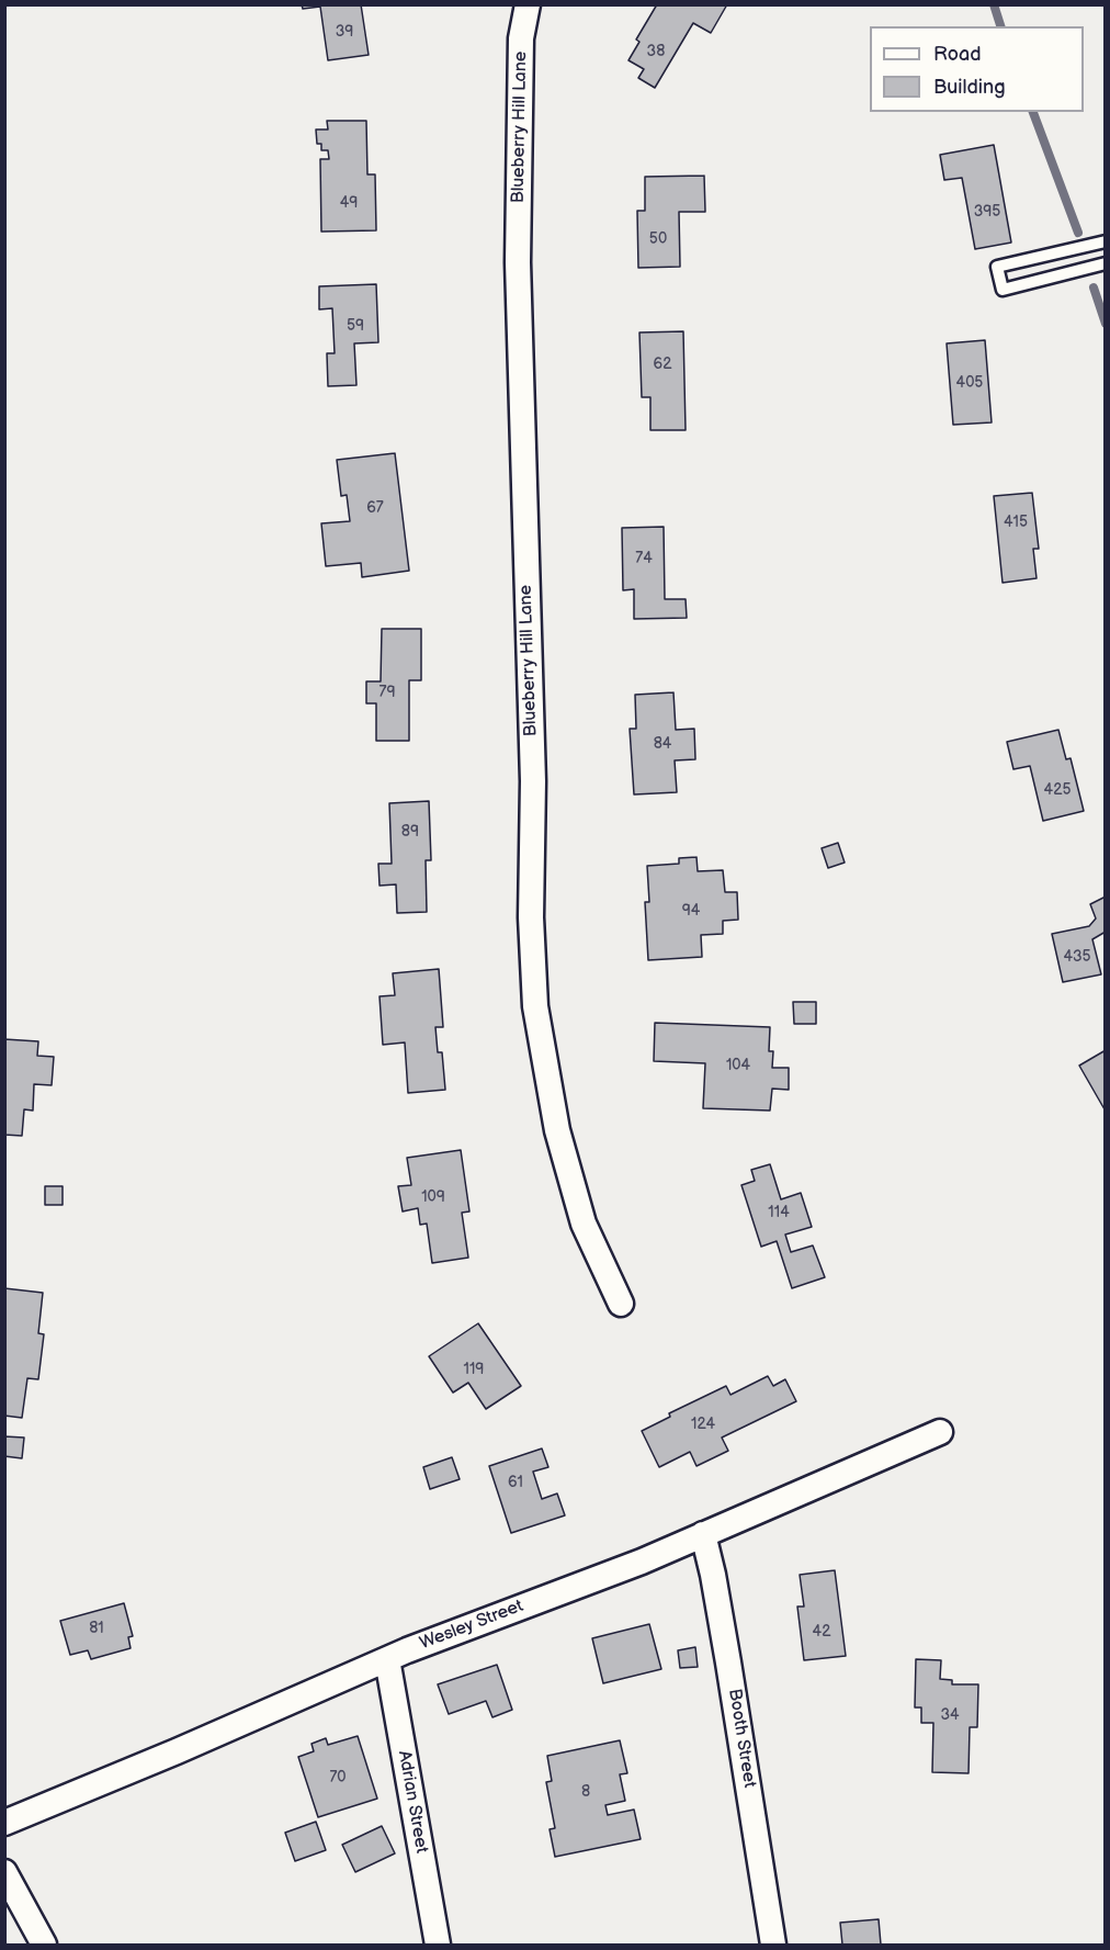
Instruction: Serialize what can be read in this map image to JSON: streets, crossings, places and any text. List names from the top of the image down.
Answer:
{
  "streets": {
    "street": [
      "Blueberry Hill Lane",
      "Wesley Street",
      "Booth Street",
      "Adrian Street"
    ]
  },
  "crossings": [
    ["Wesley Street", "Booth Street"],
    ["Wesley Street", "Adrian Street"]
  ],
  "house_numbers": [
    "39",
    "38",
    "49",
    "395",
    "50",
    "59",
    "62",
    "405",
    "67",
    "415",
    "74",
    "79",
    "84",
    "425",
    "89",
    "94",
    "435",
    "104",
    "109",
    "114",
    "119",
    "124",
    "61",
    "81",
    "42",
    "34",
    "70",
    "8"
  ],
  "legend": ["Road", "Building"]
}
